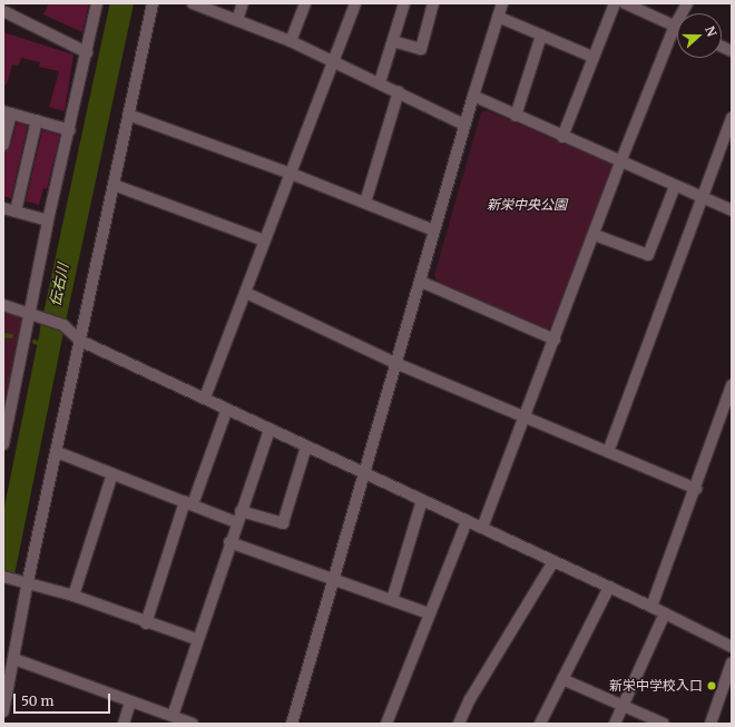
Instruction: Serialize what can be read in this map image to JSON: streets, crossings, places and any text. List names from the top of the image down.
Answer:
{
  "water": ["伝右川"],
  "parks": ["新栄中央公園"],
  "places": ["新栄中学校入口"],
  "scale_bar": "50 m",
  "north": "right"
}
